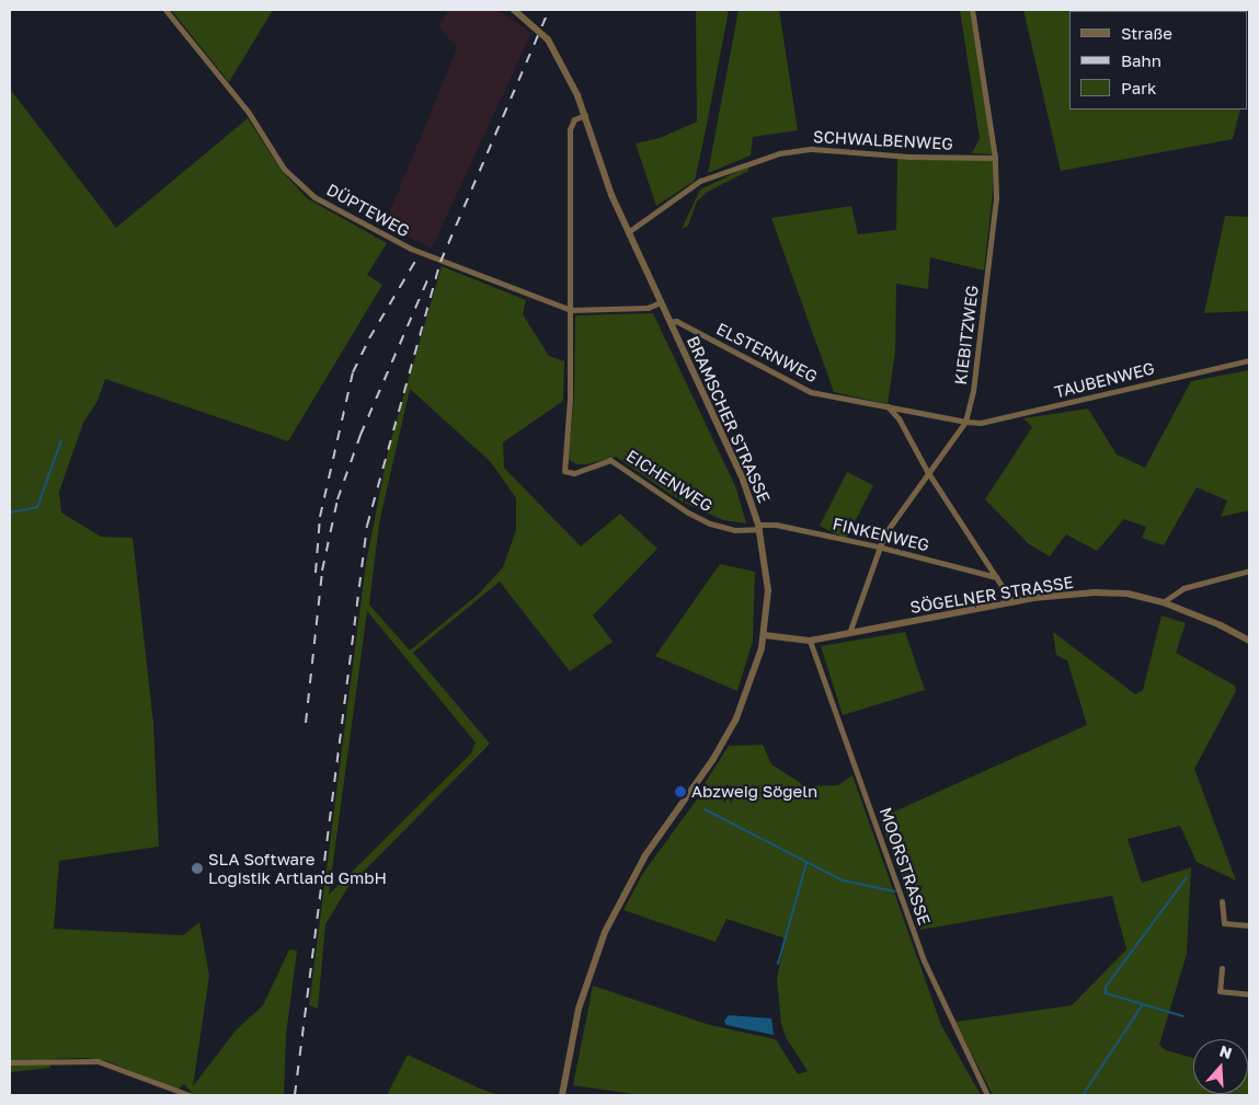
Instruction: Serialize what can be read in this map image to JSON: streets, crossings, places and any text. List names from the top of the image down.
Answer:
{
  "streets": {
    "street": [
      "SCHWALBENWEG",
      "DÜPTEWEG",
      "KIEBITZWEG",
      "ELSTERNWEG",
      "TAUBENWEG",
      "BRAMSCHER STRASSE",
      "EICHENWEG",
      "FINKENWEG",
      "SÖGELNER STRASSE",
      "MOORSTRASSE"
    ]
  },
  "crossings": [
    ["SCHWALBENWEG", "KIEBITZWEG"],
    ["SCHWALBENWEG", "BRAMSCHER STRASSE"],
    ["DÜPTEWEG", "EICHENWEG"],
    ["KIEBITZWEG", "ELSTERNWEG"],
    ["KIEBITZWEG", "TAUBENWEG"],
    ["KIEBITZWEG", "FINKENWEG"],
    ["KIEBITZWEG", "SÖGELNER STRASSE"],
    ["ELSTERNWEG", "TAUBENWEG"],
    ["ELSTERNWEG", "BRAMSCHER STRASSE"],
    ["BRAMSCHER STRASSE", "EICHENWEG"],
    ["BRAMSCHER STRASSE", "FINKENWEG"],
    ["BRAMSCHER STRASSE", "SÖGELNER STRASSE"],
    ["EICHENWEG", "FINKENWEG"],
    ["SÖGELNER STRASSE", "MOORSTRASSE"]
  ],
  "places": ["Abzweig Sögeln", "SLA Software Logistik Artland GmbH"],
  "legend": ["Straße", "Bahn", "Park"],
  "north": "top"
}
